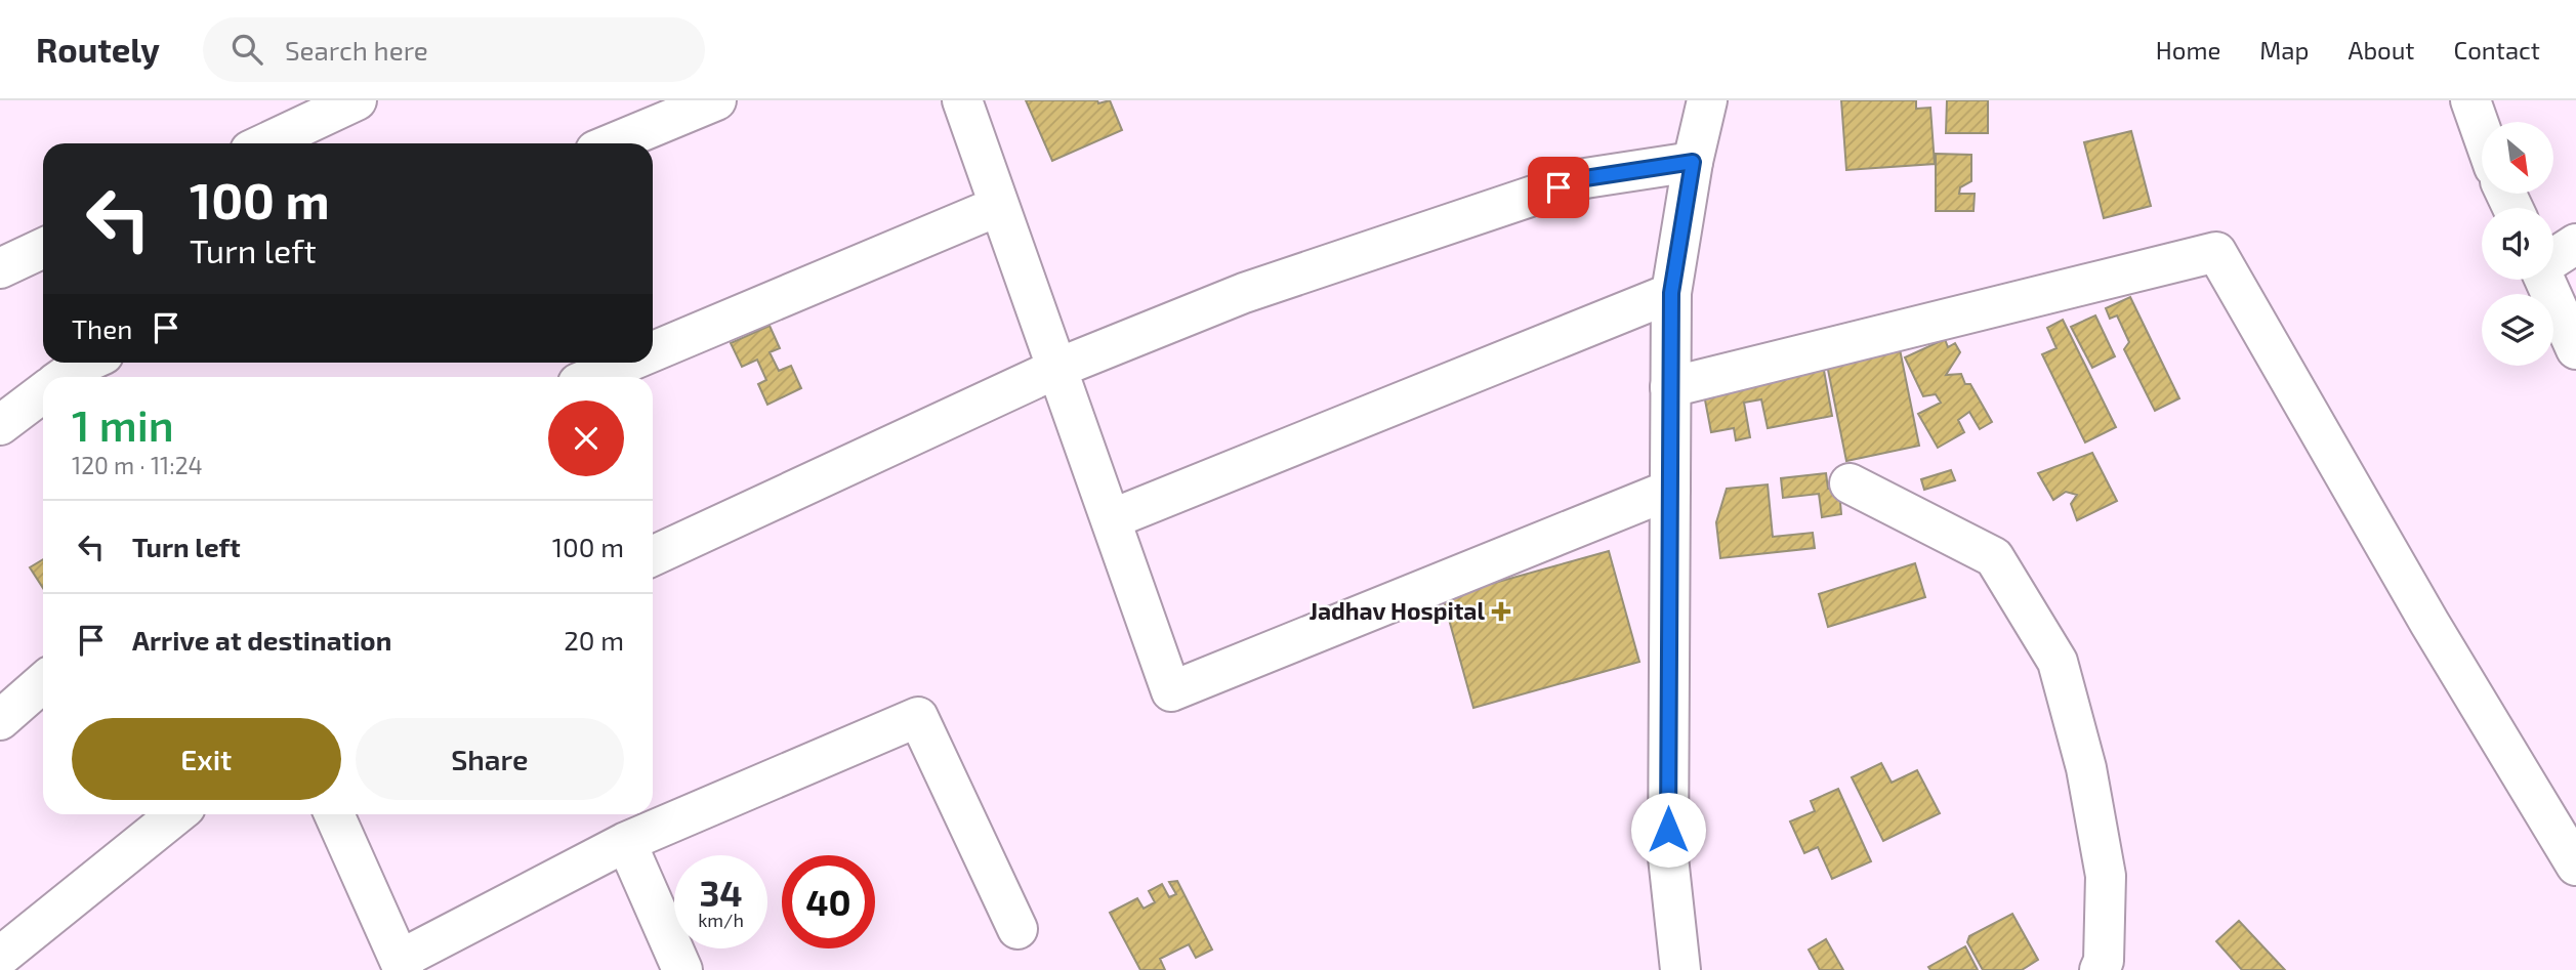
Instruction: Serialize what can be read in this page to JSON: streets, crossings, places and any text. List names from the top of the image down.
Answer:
{
  "places": {
    "health": ["Jadhav Hospital"]
  },
  "north": "bottom right",
  "page": {
    "header": "Routely",
    "search": "Search here",
    "nav": [
      "Home",
      "Map",
      "About",
      "Contact"
    ],
    "turn": ["100 m", "Turn left"],
    "then": "Then",
    "heading": ["1 min", "120 m · 11:24"],
    "list": [
      {
        "name": "Turn left",
        "value": "100 m"
      },
      {
        "name": "Arrive at destination",
        "value": "20 m"
      }
    ],
    "buttons": ["Exit", "Share"],
    "speed": "34 km/h",
    "limit": "40"
  }
}
